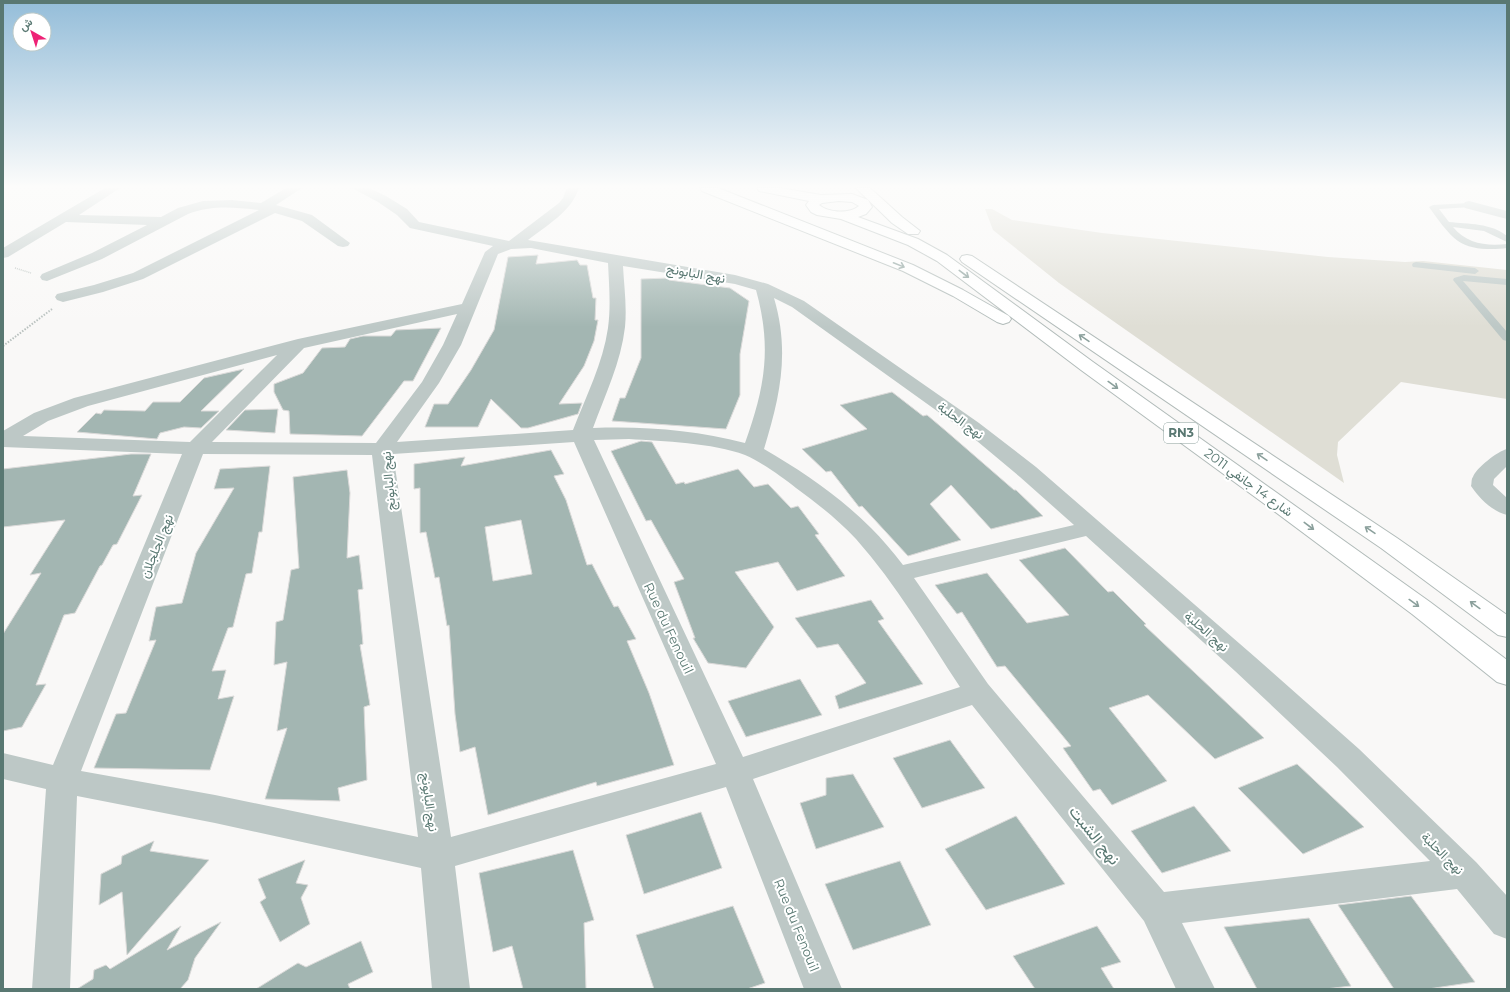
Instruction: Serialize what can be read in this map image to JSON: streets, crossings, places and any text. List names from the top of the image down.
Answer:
{
  "streets": {
    "highway": ["RN3", "شارع 14 جانفي 2011"],
    "street": [
      "نهج البابونج",
      "نهج الحلبة",
      "نهج الجلجلان",
      "Rue du Fenouil",
      "نهج الشبت"
    ]
  },
  "crossings": [
    ["نهج البابونج", "نهج الحلبة"]
  ],
  "north": "top left"
}
